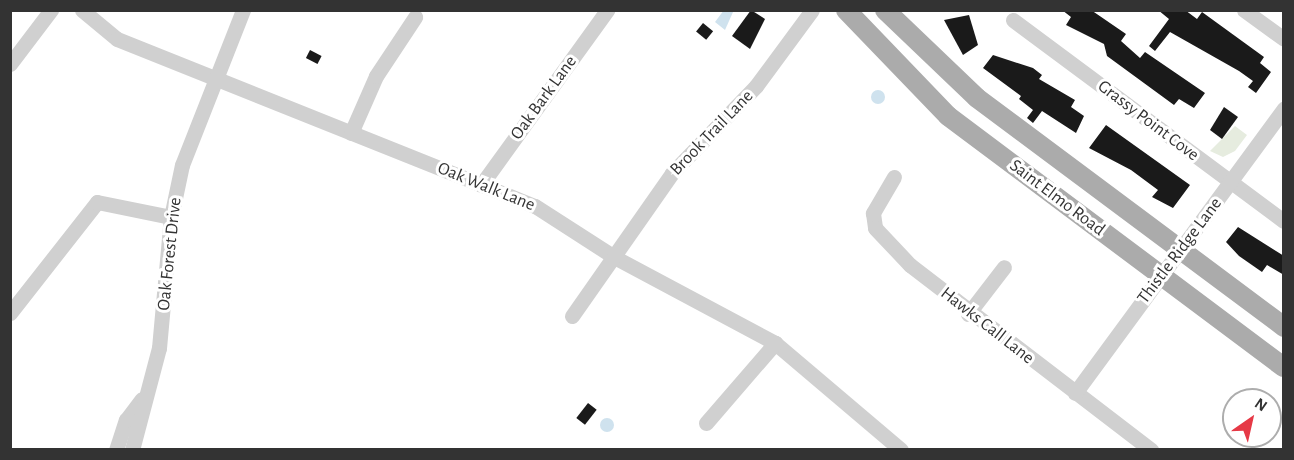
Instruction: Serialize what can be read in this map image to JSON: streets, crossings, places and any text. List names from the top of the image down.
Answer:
{
  "streets": {
    "main road": ["Saint Elmo Road"],
    "street": [
      "Oak Bark Lane",
      "Grassy Point Cove",
      "Brook Trail Lane",
      "Oak Walk Lane",
      "Thistle Ridge Lane",
      "Oak Forest Drive",
      "Hawks Call Lane"
    ]
  },
  "crossings": [
    ["Oak Bark Lane", "Oak Walk Lane"],
    ["Grassy Point Cove", "Thistle Ridge Lane"],
    ["Brook Trail Lane", "Oak Walk Lane"],
    ["Oak Walk Lane", "Oak Forest Drive"],
    ["Saint Elmo Road", "Thistle Ridge Lane"],
    ["Thistle Ridge Lane", "Hawks Call Lane"]
  ],
  "north": "top right"
}
